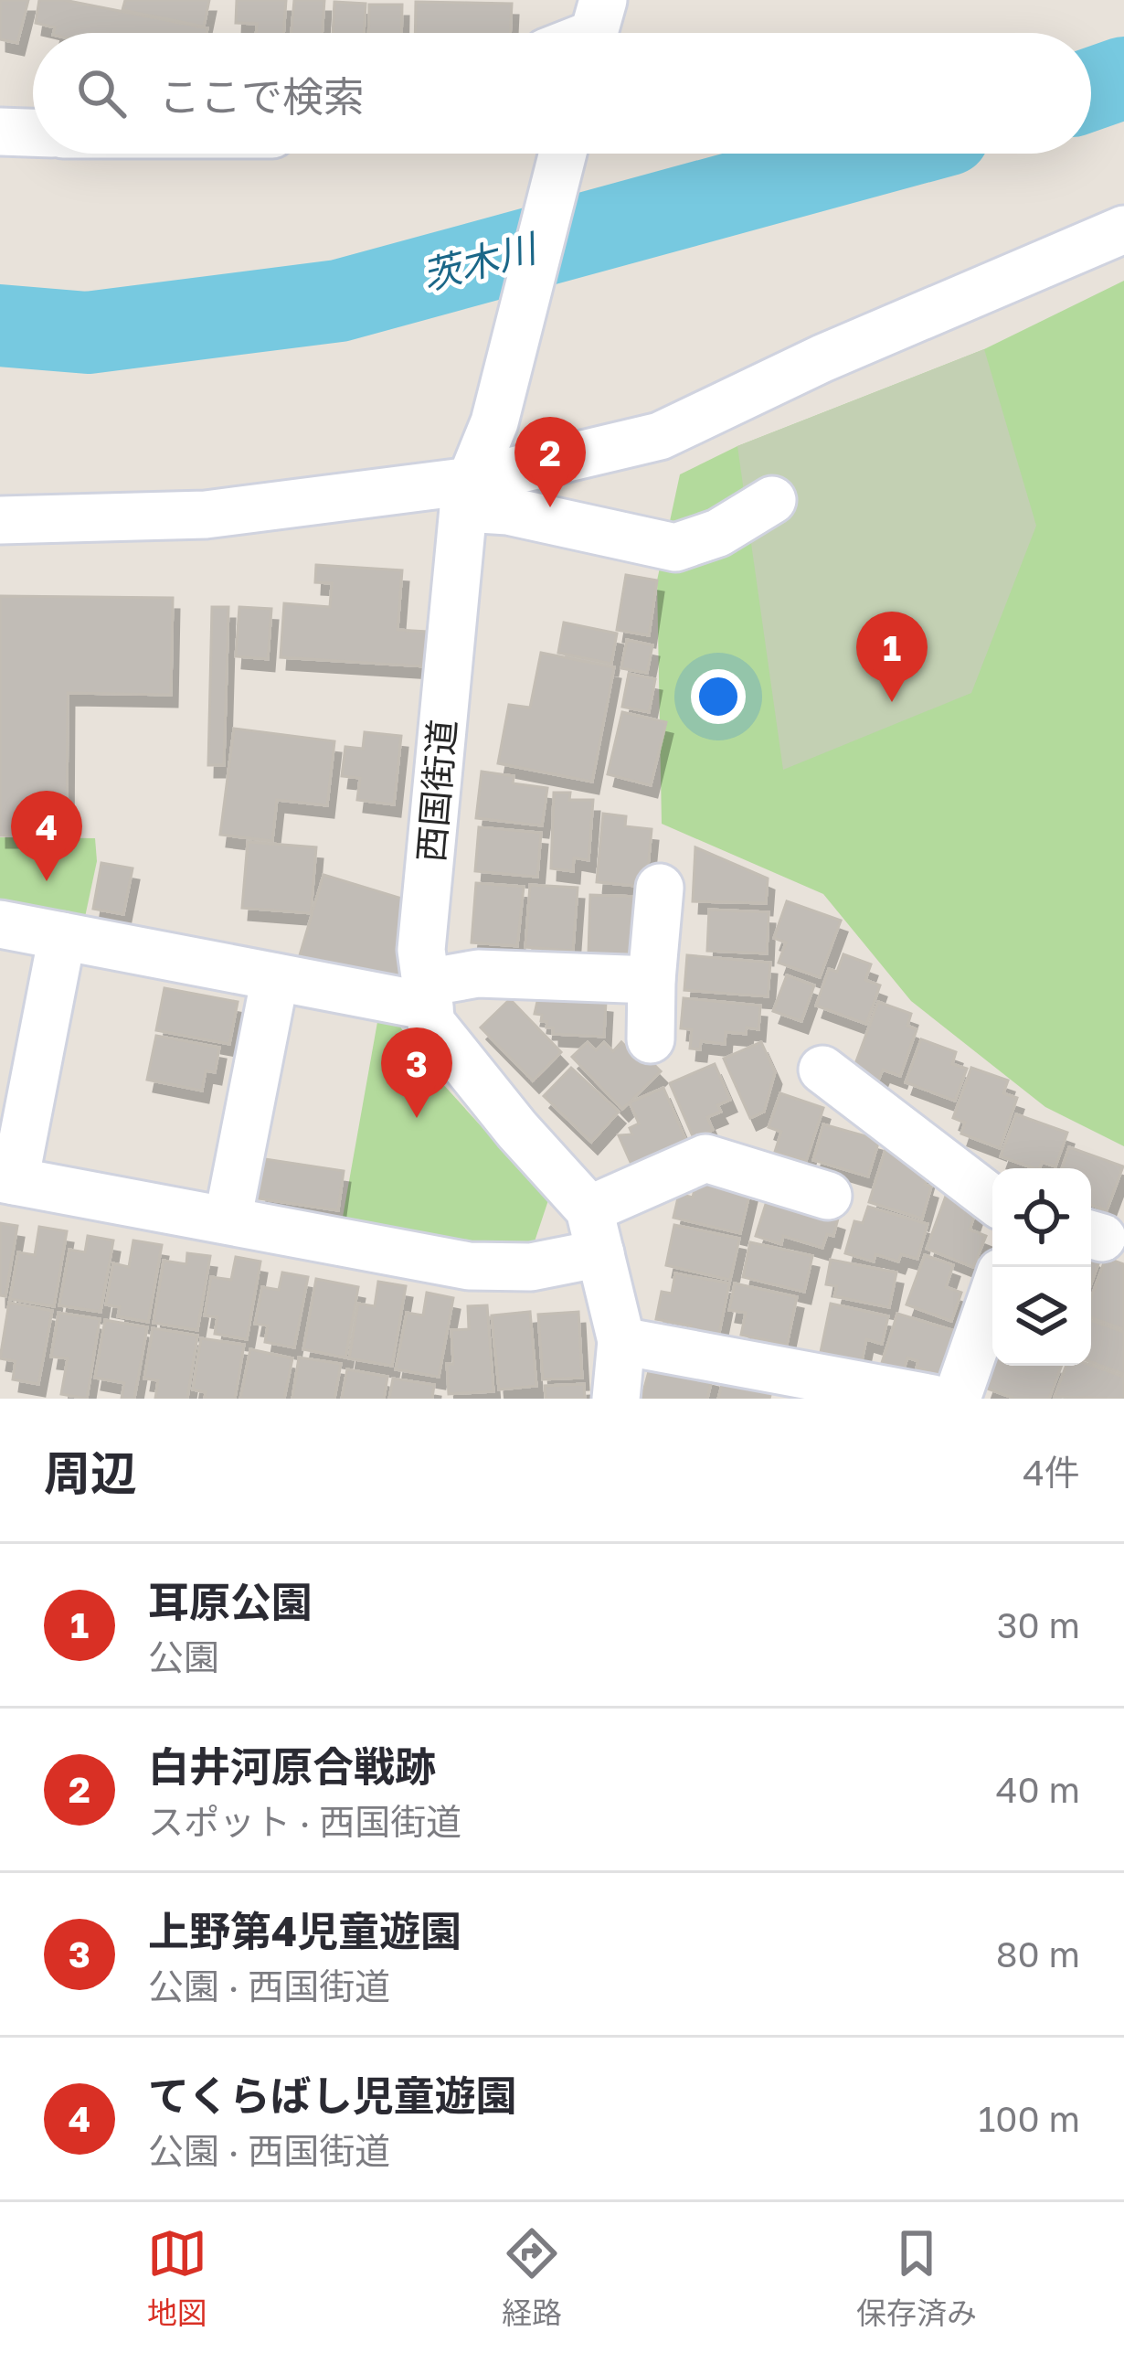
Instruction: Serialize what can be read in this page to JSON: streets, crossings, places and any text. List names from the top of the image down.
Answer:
{
  "streets": {
    "street": ["西国街道"]
  },
  "water": ["茨木川"],
  "page": {
    "search": "ここで検索",
    "pins": [
      "2",
      "1",
      "4",
      "3"
    ],
    "heading": ["周辺", "4件"],
    "list": [
      {
        "mark": "1",
        "name": "耳原公園",
        "note": "公園",
        "value": "30 m"
      },
      {
        "mark": "2",
        "name": "白井河原合戦跡",
        "note": "スポット · 西国街道",
        "value": "40 m"
      },
      {
        "mark": "3",
        "name": "上野第4児童遊園",
        "note": "公園 · 西国街道",
        "value": "80 m"
      },
      {
        "mark": "4",
        "name": "てくらばし児童遊園",
        "note": "公園 · 西国街道",
        "value": "100 m"
      }
    ],
    "nav": ["地図", "経路", "保存済み"]
  }
}
